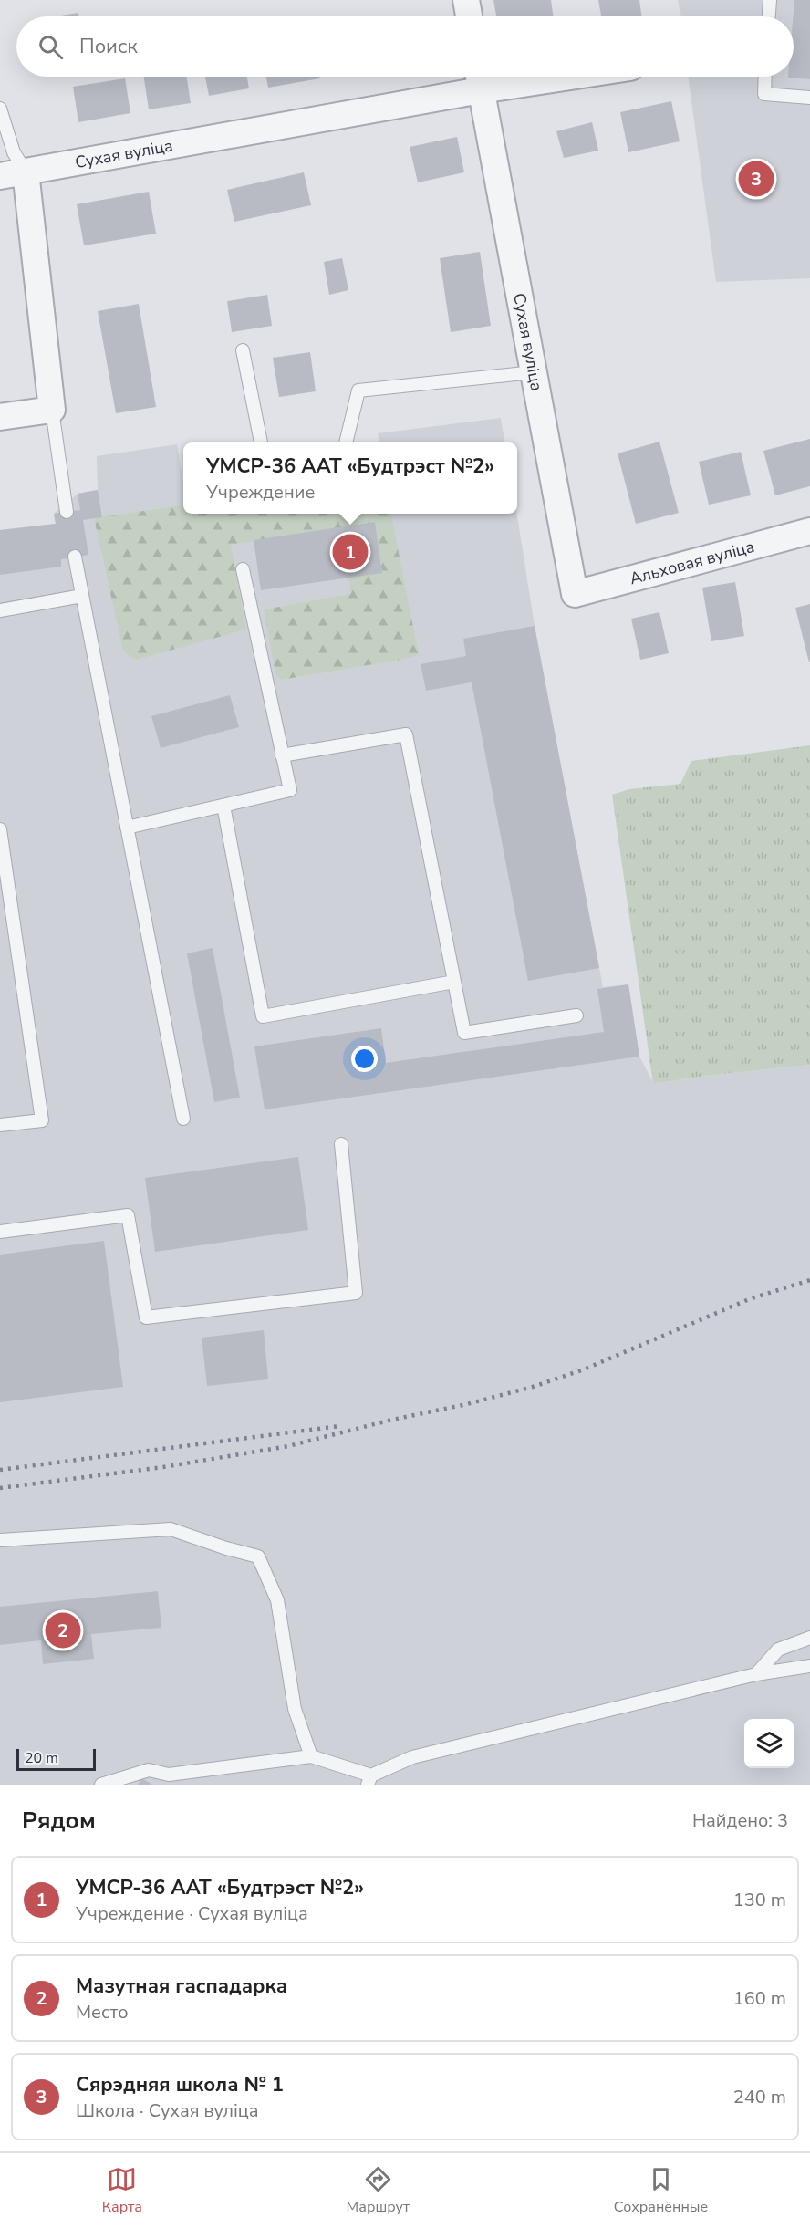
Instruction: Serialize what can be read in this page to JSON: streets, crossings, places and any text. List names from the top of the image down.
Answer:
{
  "streets": {
    "street": ["Сухая вуліца", "Альховая вуліца"]
  },
  "crossings": [
    ["Сухая вуліца", "Альховая вуліца"]
  ],
  "scale_bar": "20 m",
  "page": {
    "search": "Поиск",
    "pins": ["3", "1", "2"],
    "popup": ["УМСР-36 ААТ «Будтрэст №2»", "Учреждение"],
    "scale": "20 m",
    "heading": ["Рядом", "Найдено: 3"],
    "list": [
      {
        "mark": "1",
        "name": "УМСР-36 ААТ «Будтрэст №2»",
        "note": "Учреждение · Сухая вуліца",
        "value": "130 m"
      },
      {
        "mark": "2",
        "name": "Мазутная гаспадарка",
        "note": "Место",
        "value": "160 m"
      },
      {
        "mark": "3",
        "name": "Сярэдняя школа № 1",
        "note": "Школа · Сухая вуліца",
        "value": "240 m"
      }
    ],
    "nav": ["Карта", "Маршрут", "Сохранённые"]
  }
}
